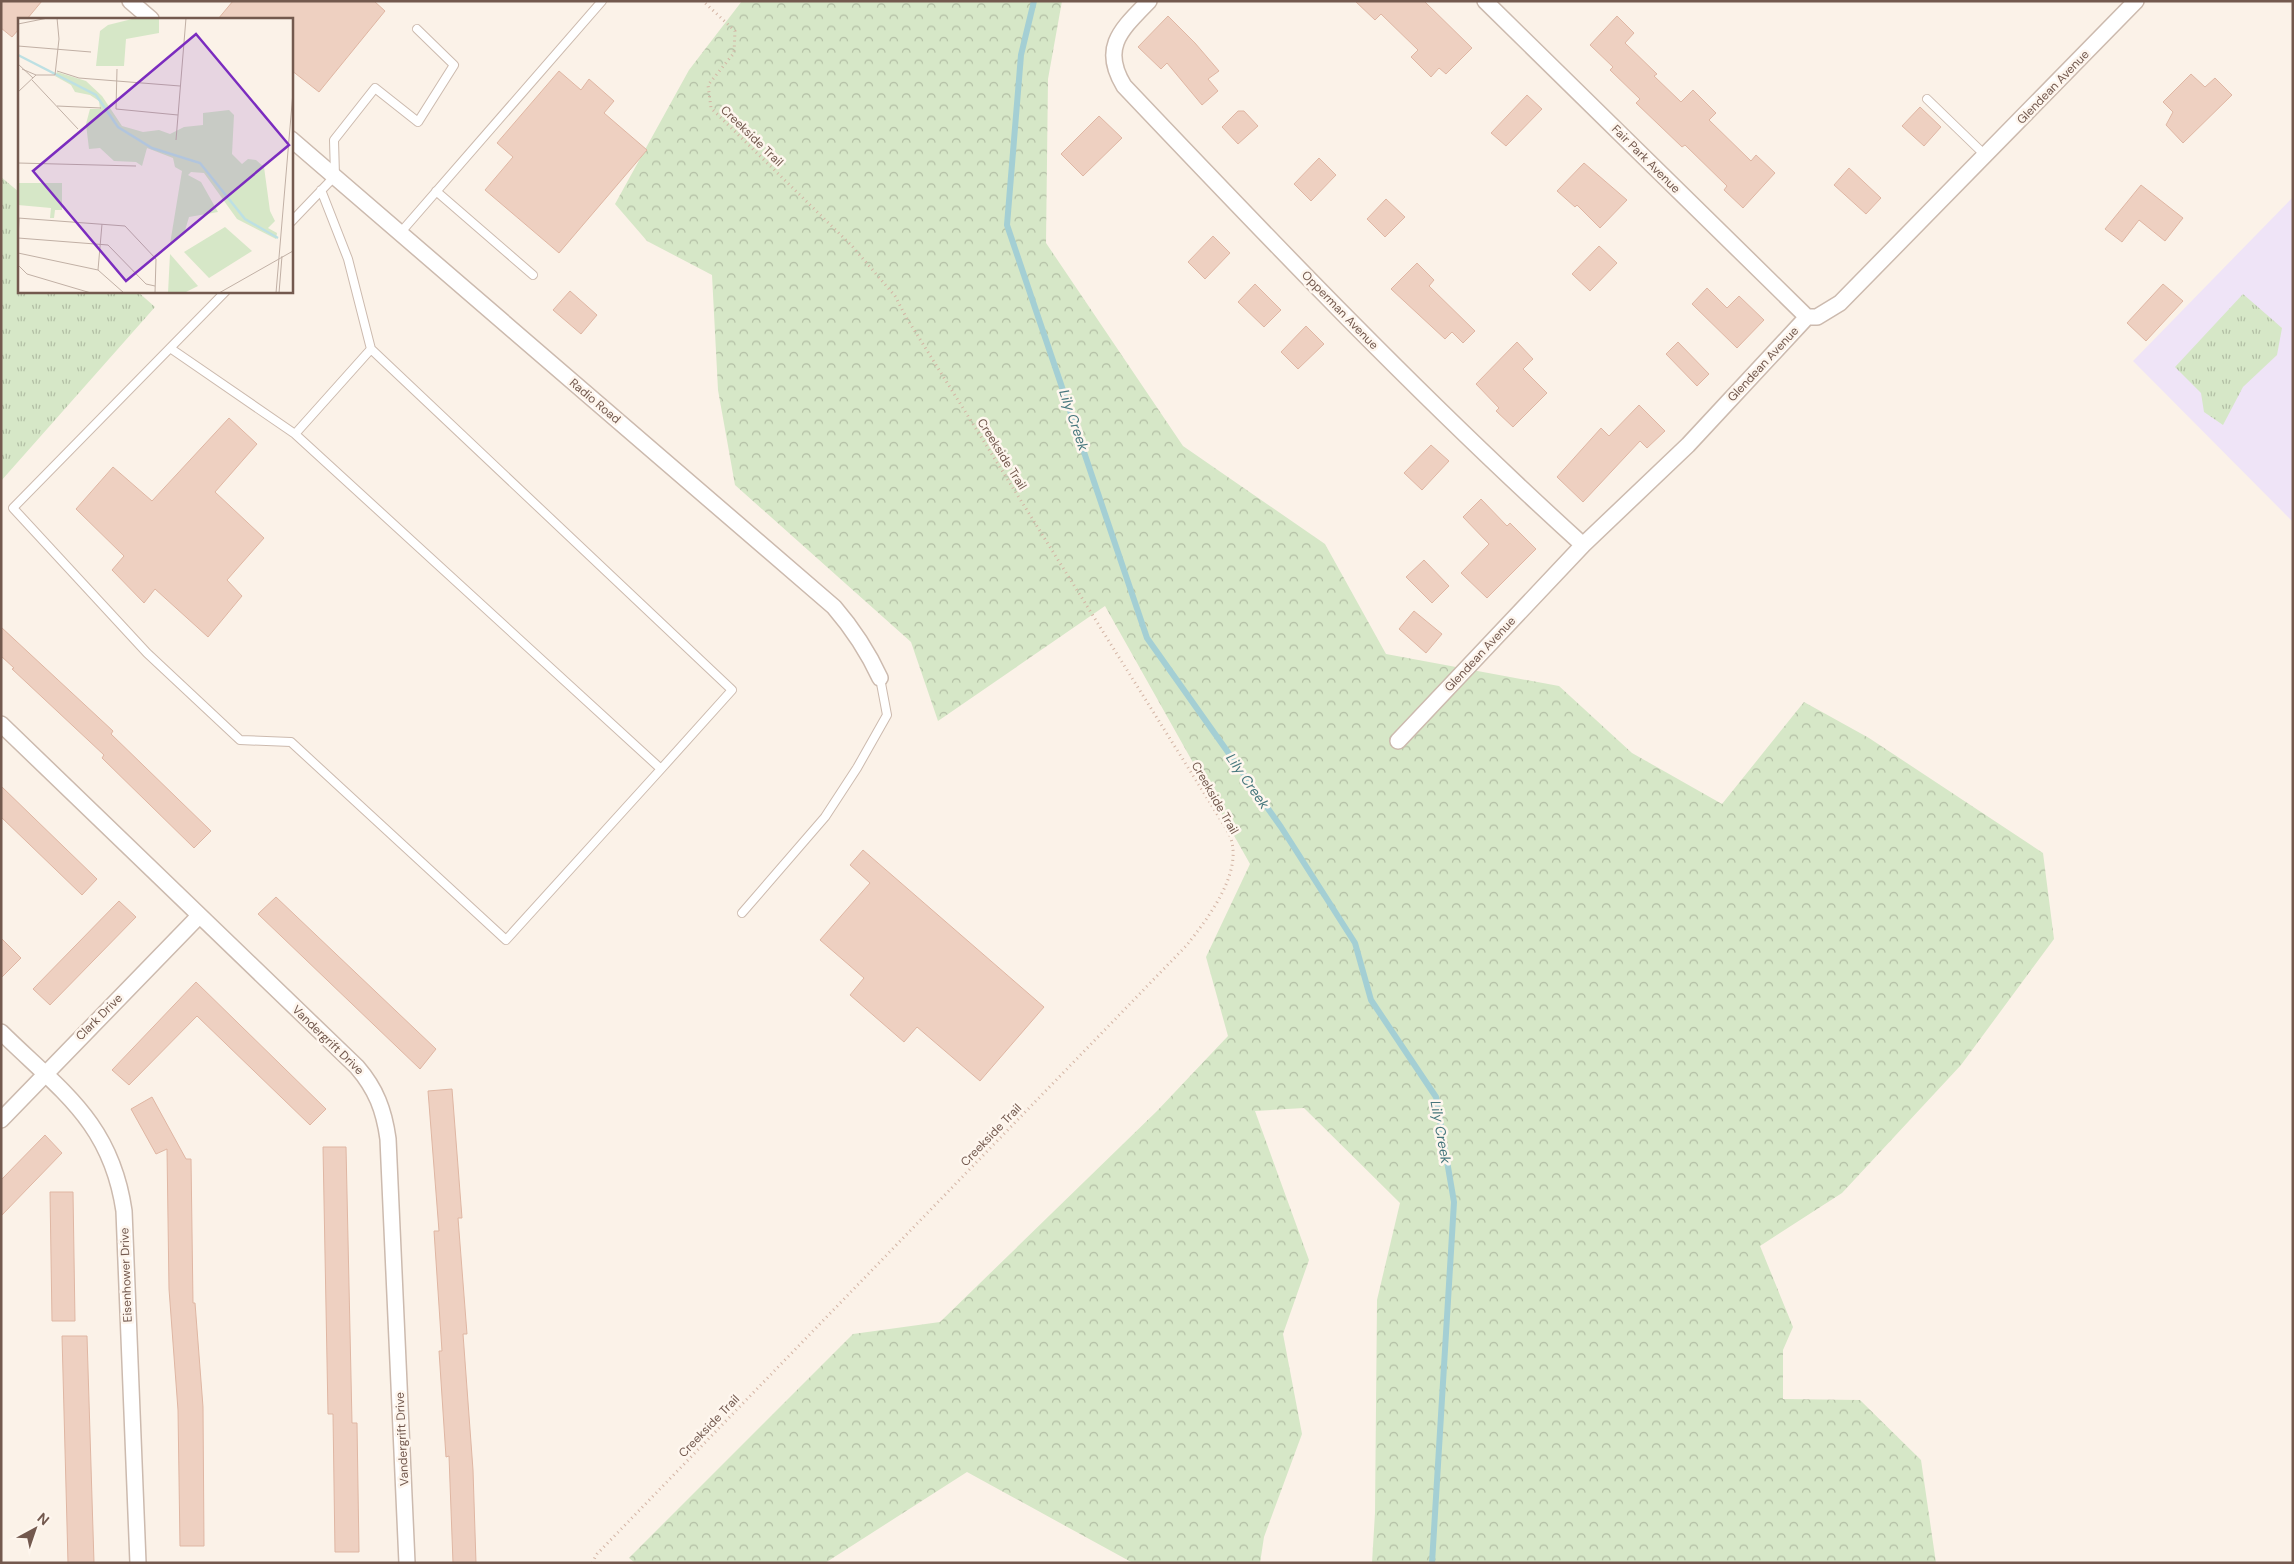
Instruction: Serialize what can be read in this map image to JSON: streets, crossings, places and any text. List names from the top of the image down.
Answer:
{
  "streets": {
    "street": [
      "Glendean Avenue",
      "Fair Park Avenue",
      "Opperman Avenue",
      "Radio Road",
      "Clark Drive",
      "Vandergrift Drive",
      "Eisenhower Drive"
    ],
    "path": ["Creekside Trail"]
  },
  "crossings": [
    ["Glendean Avenue", "Fair Park Avenue"],
    ["Glendean Avenue", "Opperman Avenue"],
    ["Clark Drive", "Vandergrift Drive"],
    ["Clark Drive", "Eisenhower Drive"]
  ],
  "water": ["Lily Creek"],
  "north": "top right"
}
